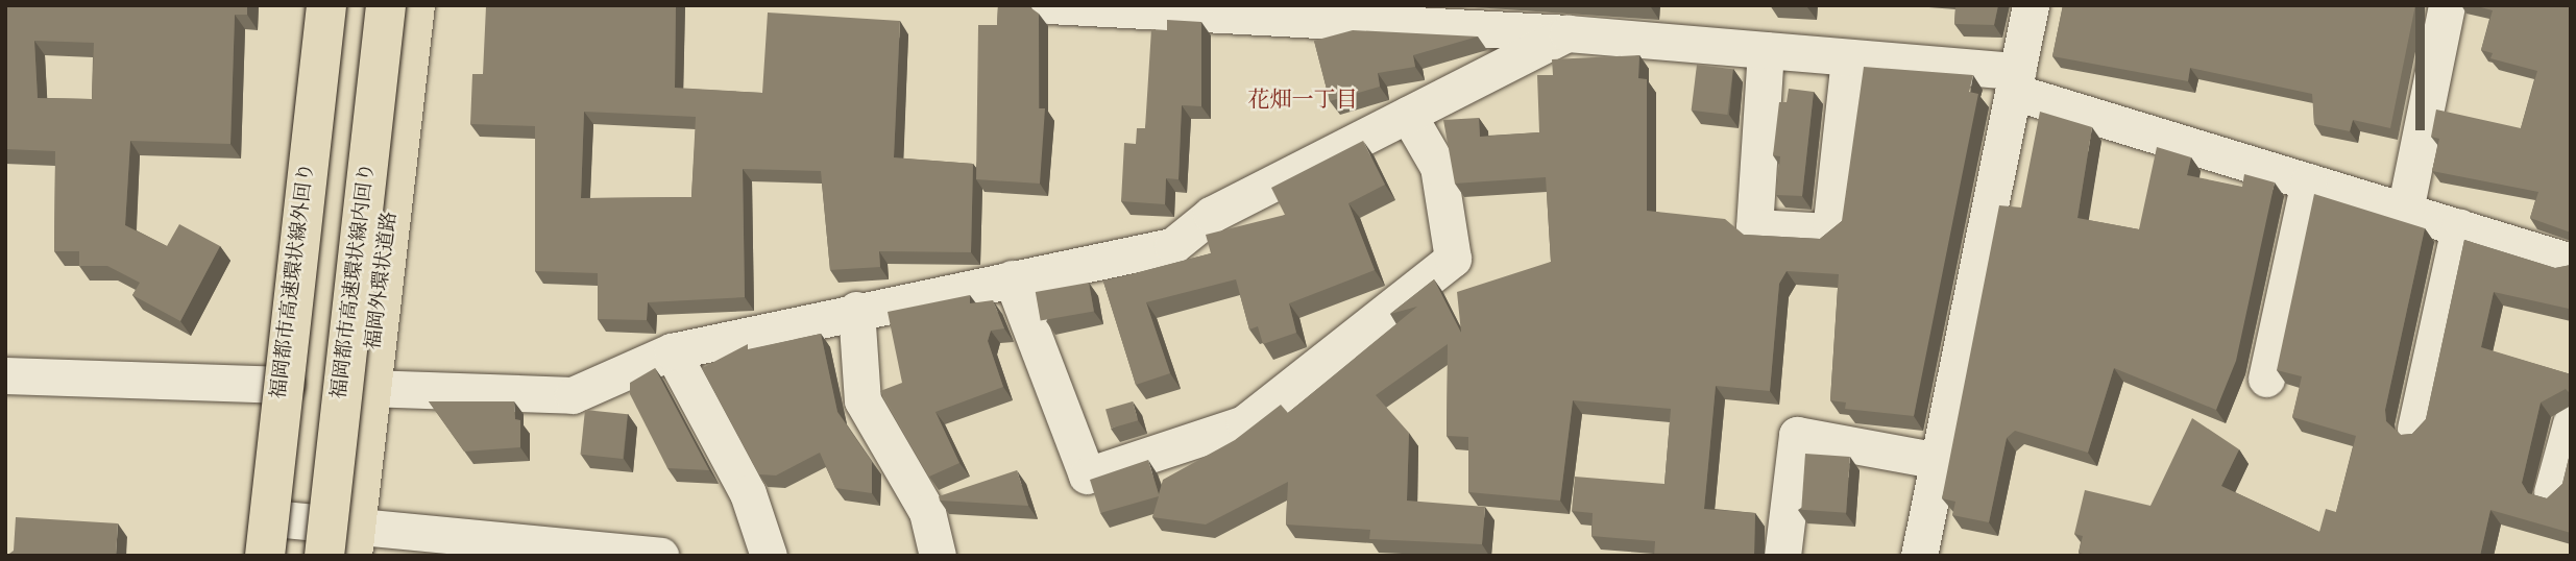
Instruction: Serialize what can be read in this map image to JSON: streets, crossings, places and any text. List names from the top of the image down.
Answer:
{
  "streets": {
    "highway": ["福岡都市高速環状線外回り", "福岡都市高速環状線内回り", "福岡外環状道路"]
  },
  "districts": ["花畑一丁目"]
}
